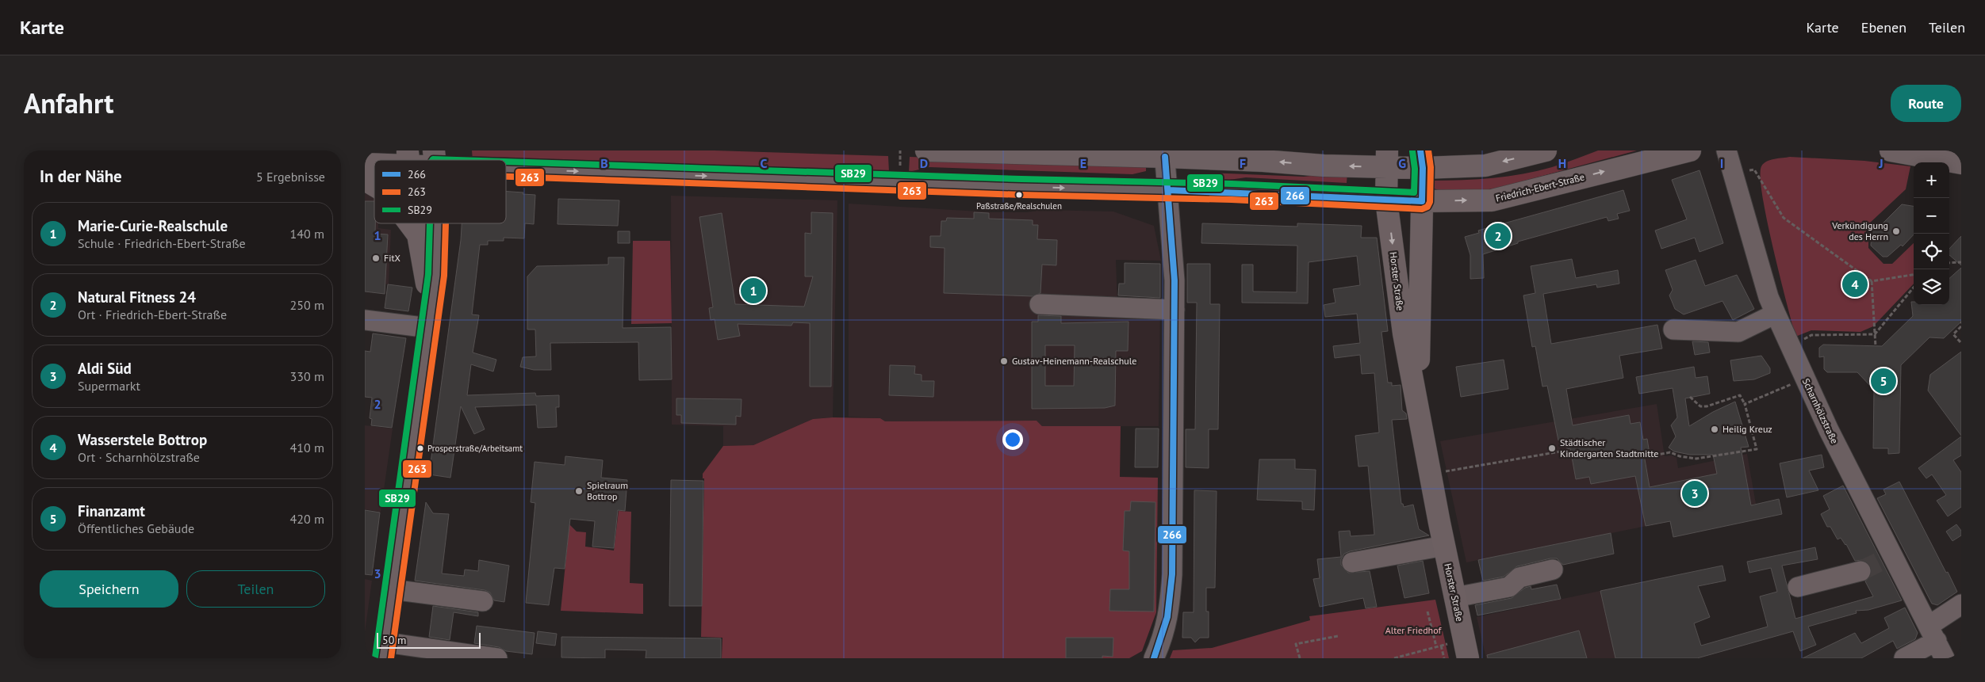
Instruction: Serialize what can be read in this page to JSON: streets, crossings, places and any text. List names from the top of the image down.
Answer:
{
  "streets": {
    "main road": ["Friedrich-Ebert-Straße", "Horster Straße"],
    "street": ["Scharnhölzstraße"]
  },
  "crossings": [
    ["Friedrich-Ebert-Straße", "Horster Straße"]
  ],
  "parks": ["Alter Friedhof"],
  "places": [
    "Paßstraße/Realschulen",
    "Verkündigung des Herrn",
    "FitX",
    "Gustav-Heinemann-Realschule",
    "Heilig Kreuz",
    "Prosperstraße/Arbeitsamt",
    "Städtischer Kindergarten Stadtmitte",
    "Spielraum Bottrop"
  ],
  "lines": ["transit line 266", "transit line 263", "transit line SB29"],
  "legend": ["266", "263", "SB29"],
  "scale_bar": "50 m",
  "page": {
    "header": "Karte",
    "nav": ["Karte", "Ebenen", "Teilen"],
    "title": "Anfahrt",
    "buttons": [
      "Route",
      ["Speichern", "Teilen"]
    ],
    "heading": ["In der Nähe", "5 Ergebnisse"],
    "map_buttons": ["+", "−"],
    "list": [
      {
        "mark": "1",
        "name": "Marie-Curie-Realschule",
        "note": "Schule · Friedrich-Ebert-Straße",
        "value": "140 m"
      },
      {
        "mark": "2",
        "name": "Natural Fitness 24",
        "note": "Ort · Friedrich-Ebert-Straße",
        "value": "250 m"
      },
      {
        "mark": "3",
        "name": "Aldi Süd",
        "note": "Supermarkt",
        "value": "330 m"
      },
      {
        "mark": "4",
        "name": "Wasserstele Bottrop",
        "note": "Ort · Scharnhölzstraße",
        "value": "410 m"
      },
      {
        "mark": "5",
        "name": "Finanzamt",
        "note": "Öffentliches Gebäude",
        "value": "420 m"
      }
    ],
    "pins": [
      "2",
      "4",
      "1",
      "5",
      "3"
    ],
    "scale": "50 m"
  },
  "grid": {
    "columns": [
      "B",
      "C",
      "D",
      "E",
      "F",
      "G",
      "H",
      "I",
      "J"
    ],
    "rows": ["1", "2", "3"]
  }
}
